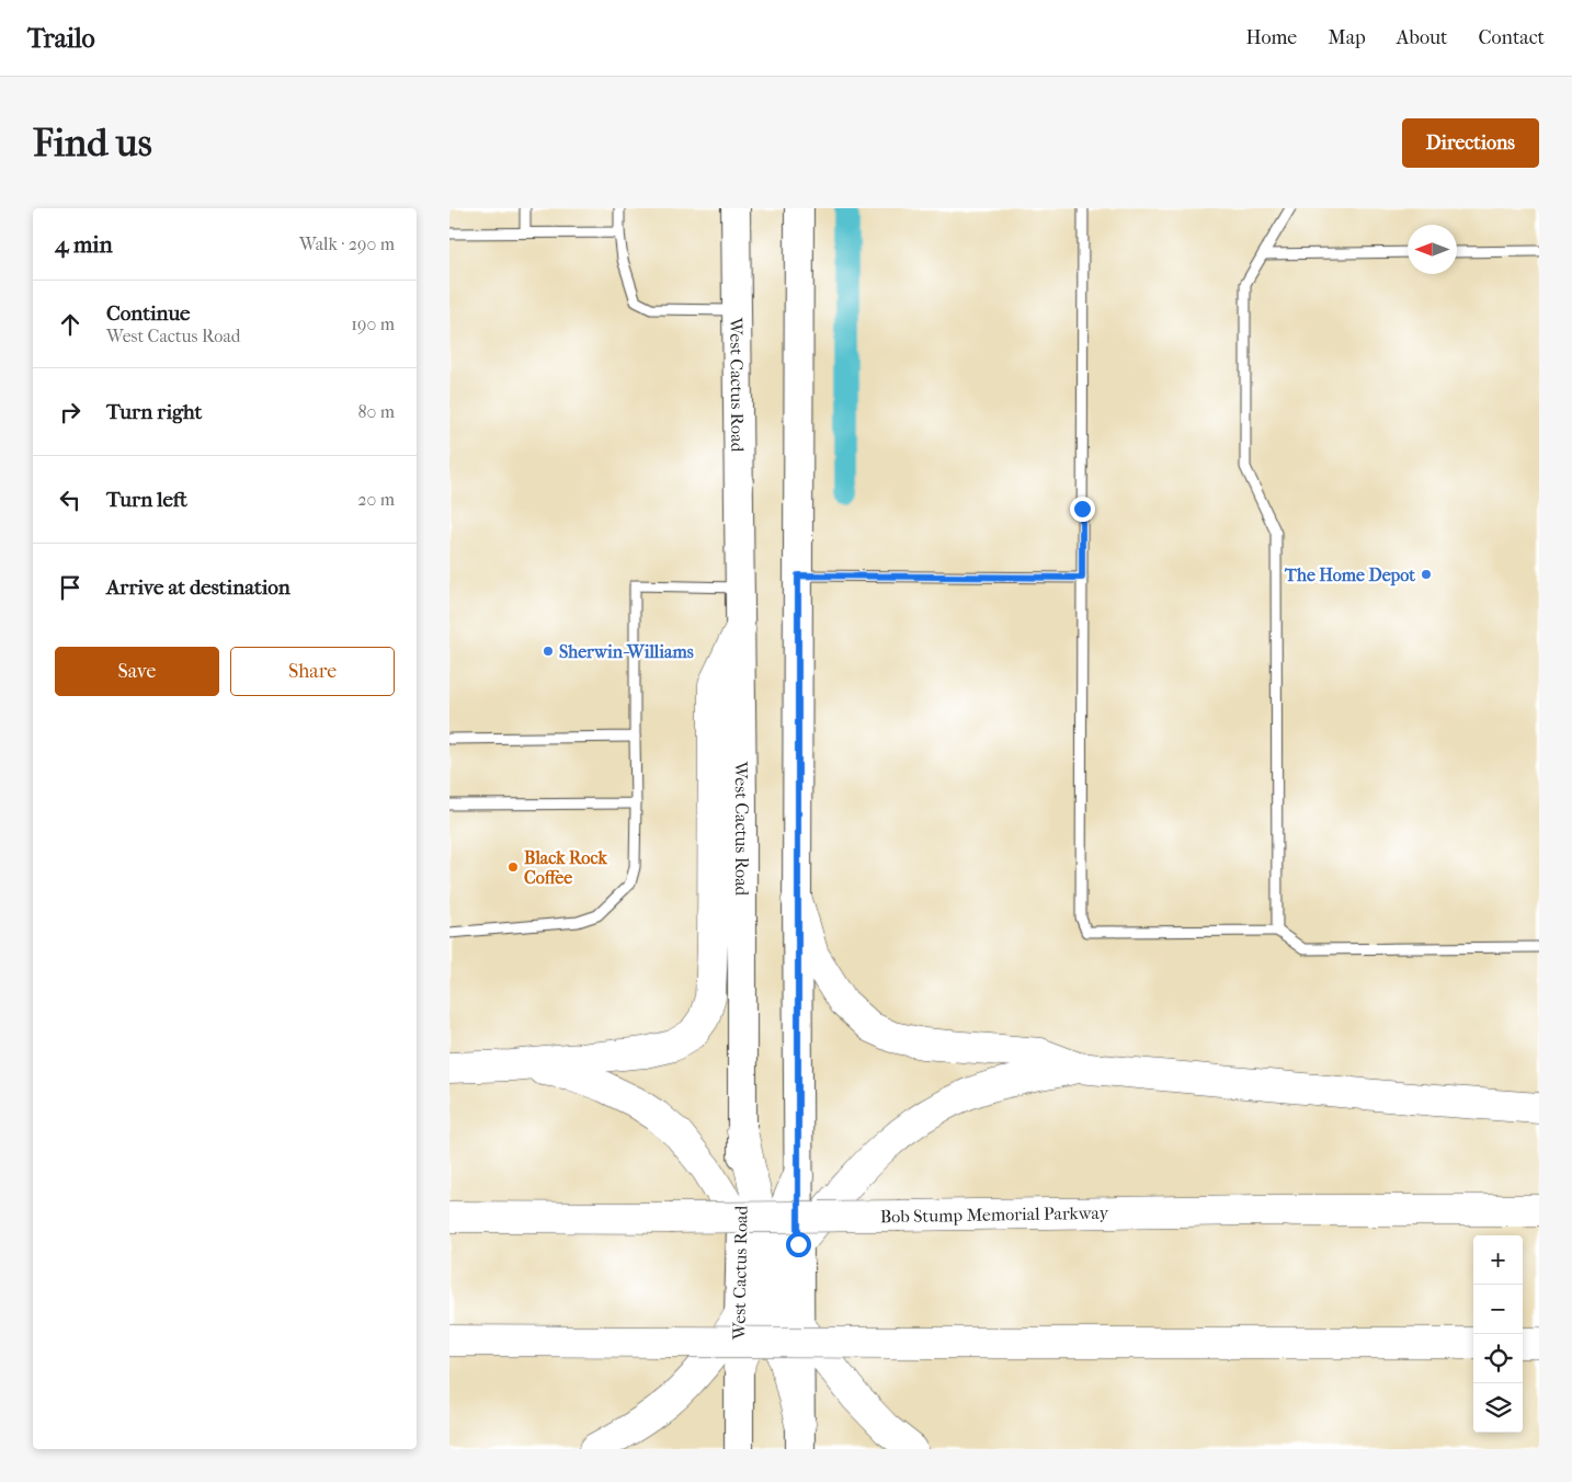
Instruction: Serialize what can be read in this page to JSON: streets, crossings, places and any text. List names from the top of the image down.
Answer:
{
  "streets": {
    "highway": ["Bob Stump Memorial Parkway"],
    "main road": ["West Cactus Road"]
  },
  "places": ["The Home Depot", "Sherwin-Williams", "Black Rock Coffee"],
  "north": "left",
  "page": {
    "header": "Trailo",
    "nav": [
      "Home",
      "Map",
      "About",
      "Contact"
    ],
    "buttons": [
      "Directions",
      ["Save", "Share"]
    ],
    "title": "Find us",
    "heading": ["4 min", "Walk · 290 m"],
    "list": [
      ["Continue", "West Cactus Road", "190 m"],
      ["Turn right", "80 m"],
      ["Turn left", "20 m"],
      "Arrive at destination"
    ],
    "map_buttons": ["+", "−"]
  }
}
